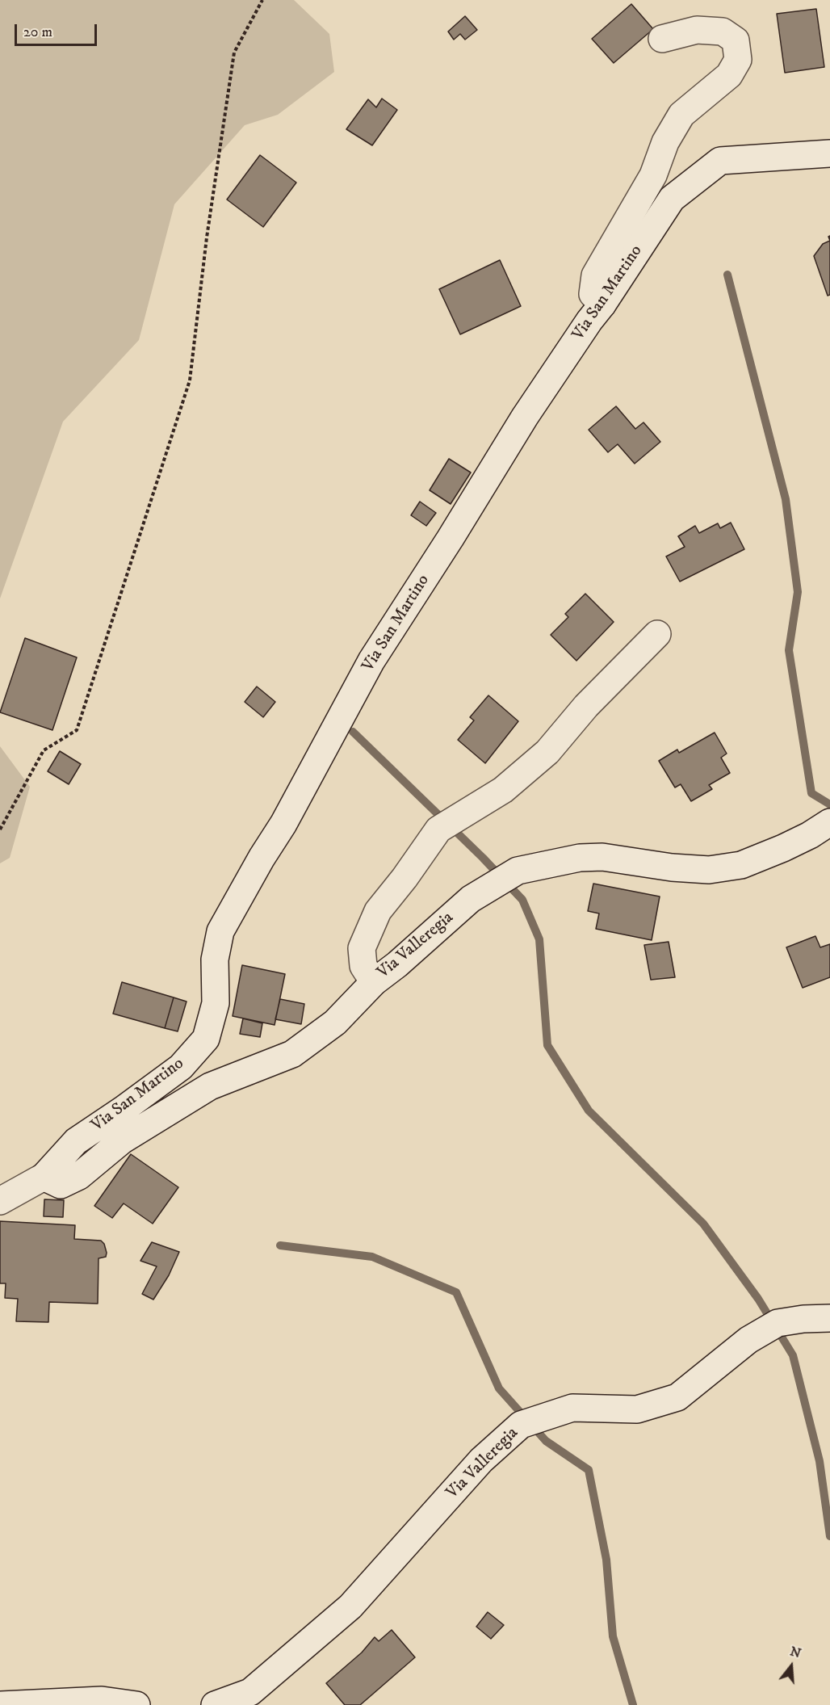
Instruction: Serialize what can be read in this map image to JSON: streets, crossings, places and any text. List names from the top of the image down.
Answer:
{
  "streets": {
    "street": ["Via San Martino", "Via Valleregia"]
  },
  "crossings": [
    ["Via San Martino", "Via Valleregia"]
  ],
  "scale_bar": "20 m",
  "north": "top"
}
